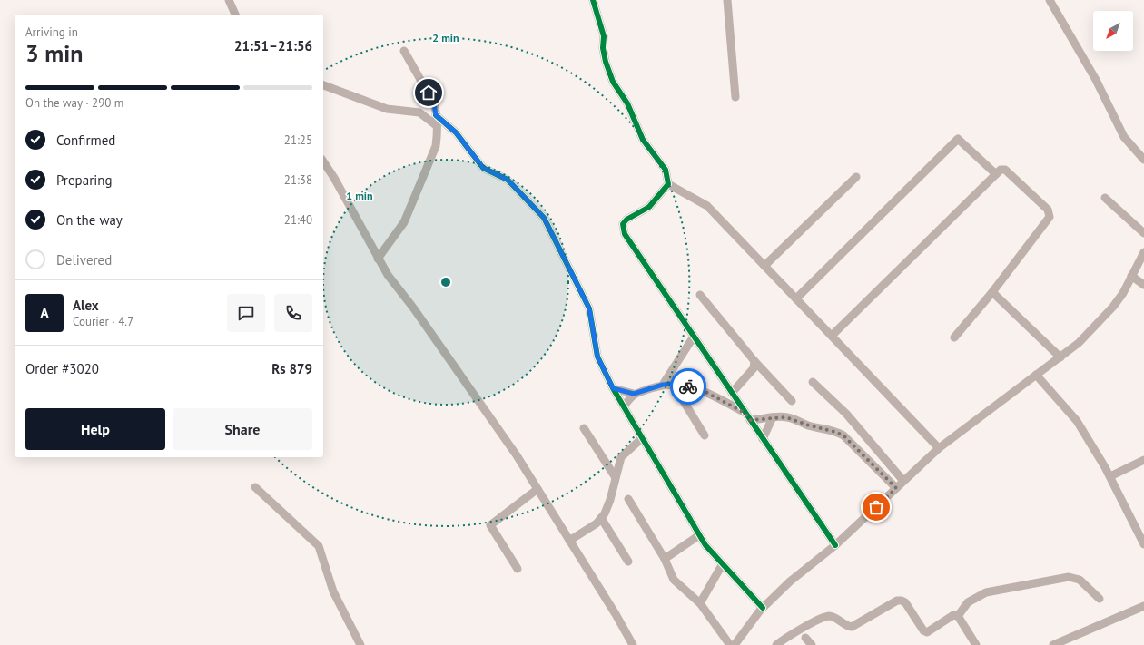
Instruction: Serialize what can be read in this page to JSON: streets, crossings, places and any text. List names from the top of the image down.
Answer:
{
  "north": "bottom left",
  "page": {
    "heading": ["3 min", "Arriving in", "21:51–21:56"],
    "panel": [
      "Alex",
      "Courier · 4.7",
      "Order #3020",
      "Rs 879"
    ],
    "bar": "On the way · 290 m",
    "list": [
      ["Confirmed", "21:25"],
      ["Preparing", "21:38"],
      ["On the way", "21:40"],
      "Delivered"
    ],
    "round": "A",
    "buttons": ["Help", "Share"]
  },
  "rings": ["2 min", "1 min"]
}
